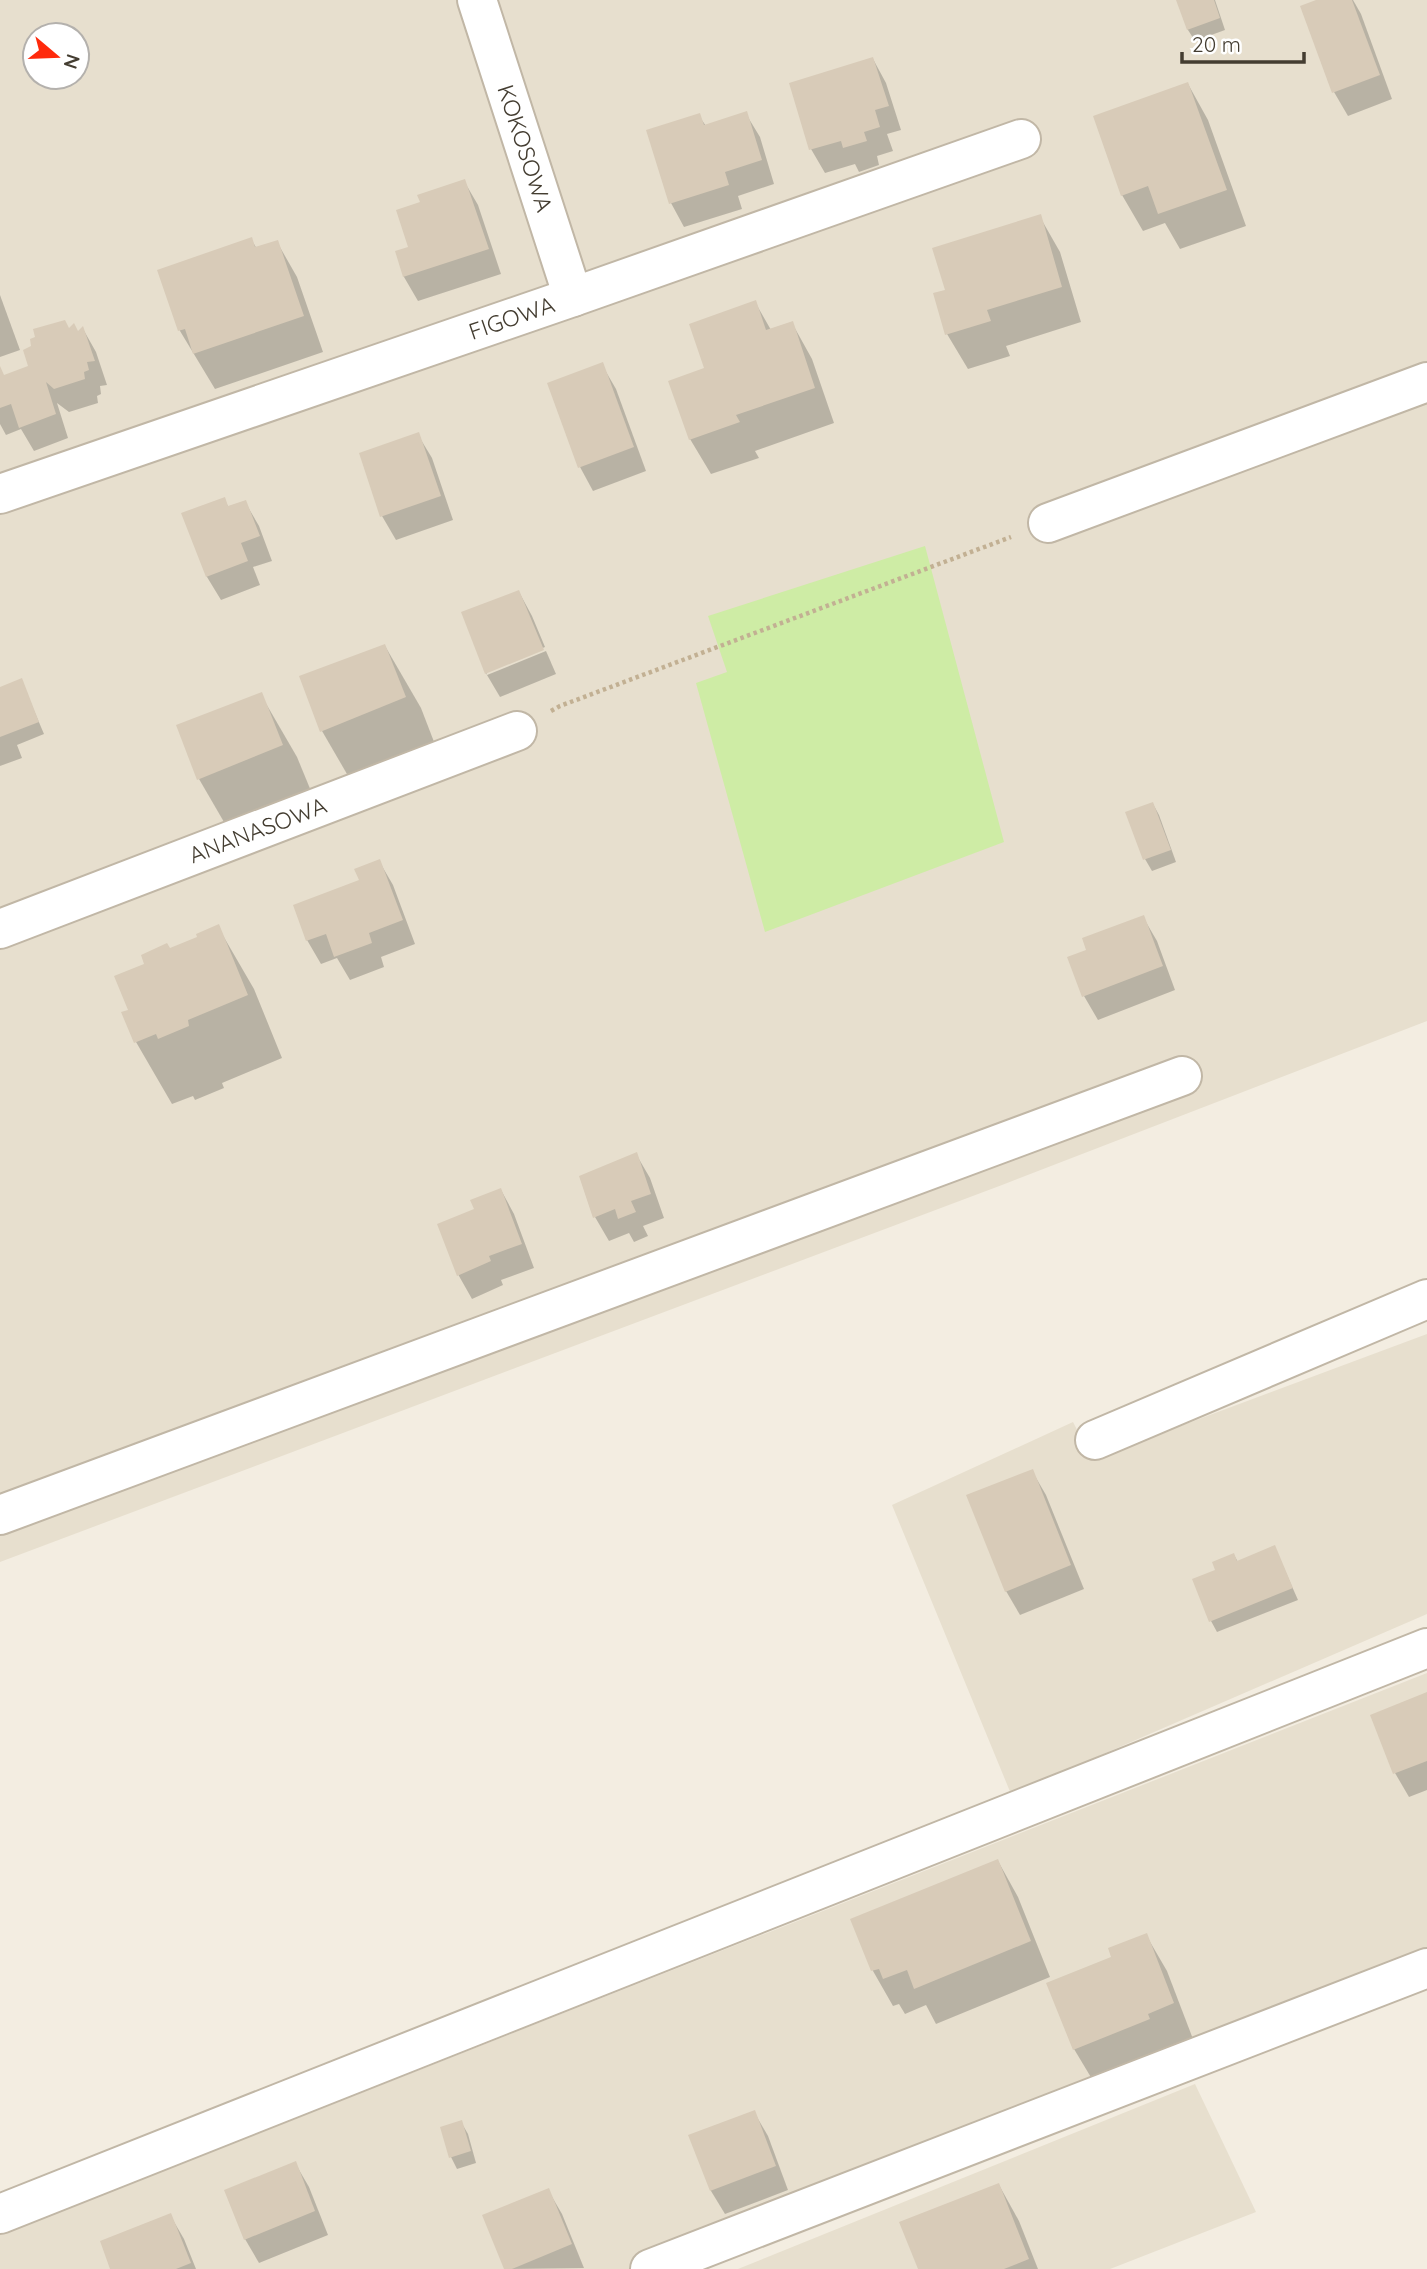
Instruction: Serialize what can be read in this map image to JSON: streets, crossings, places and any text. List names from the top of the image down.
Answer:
{
  "streets": {
    "street": ["KOKOSOWA", "FIGOWA", "ANANASOWA"]
  },
  "crossings": [
    ["KOKOSOWA", "FIGOWA"]
  ],
  "scale_bar": "20 m",
  "north": "right"
}
